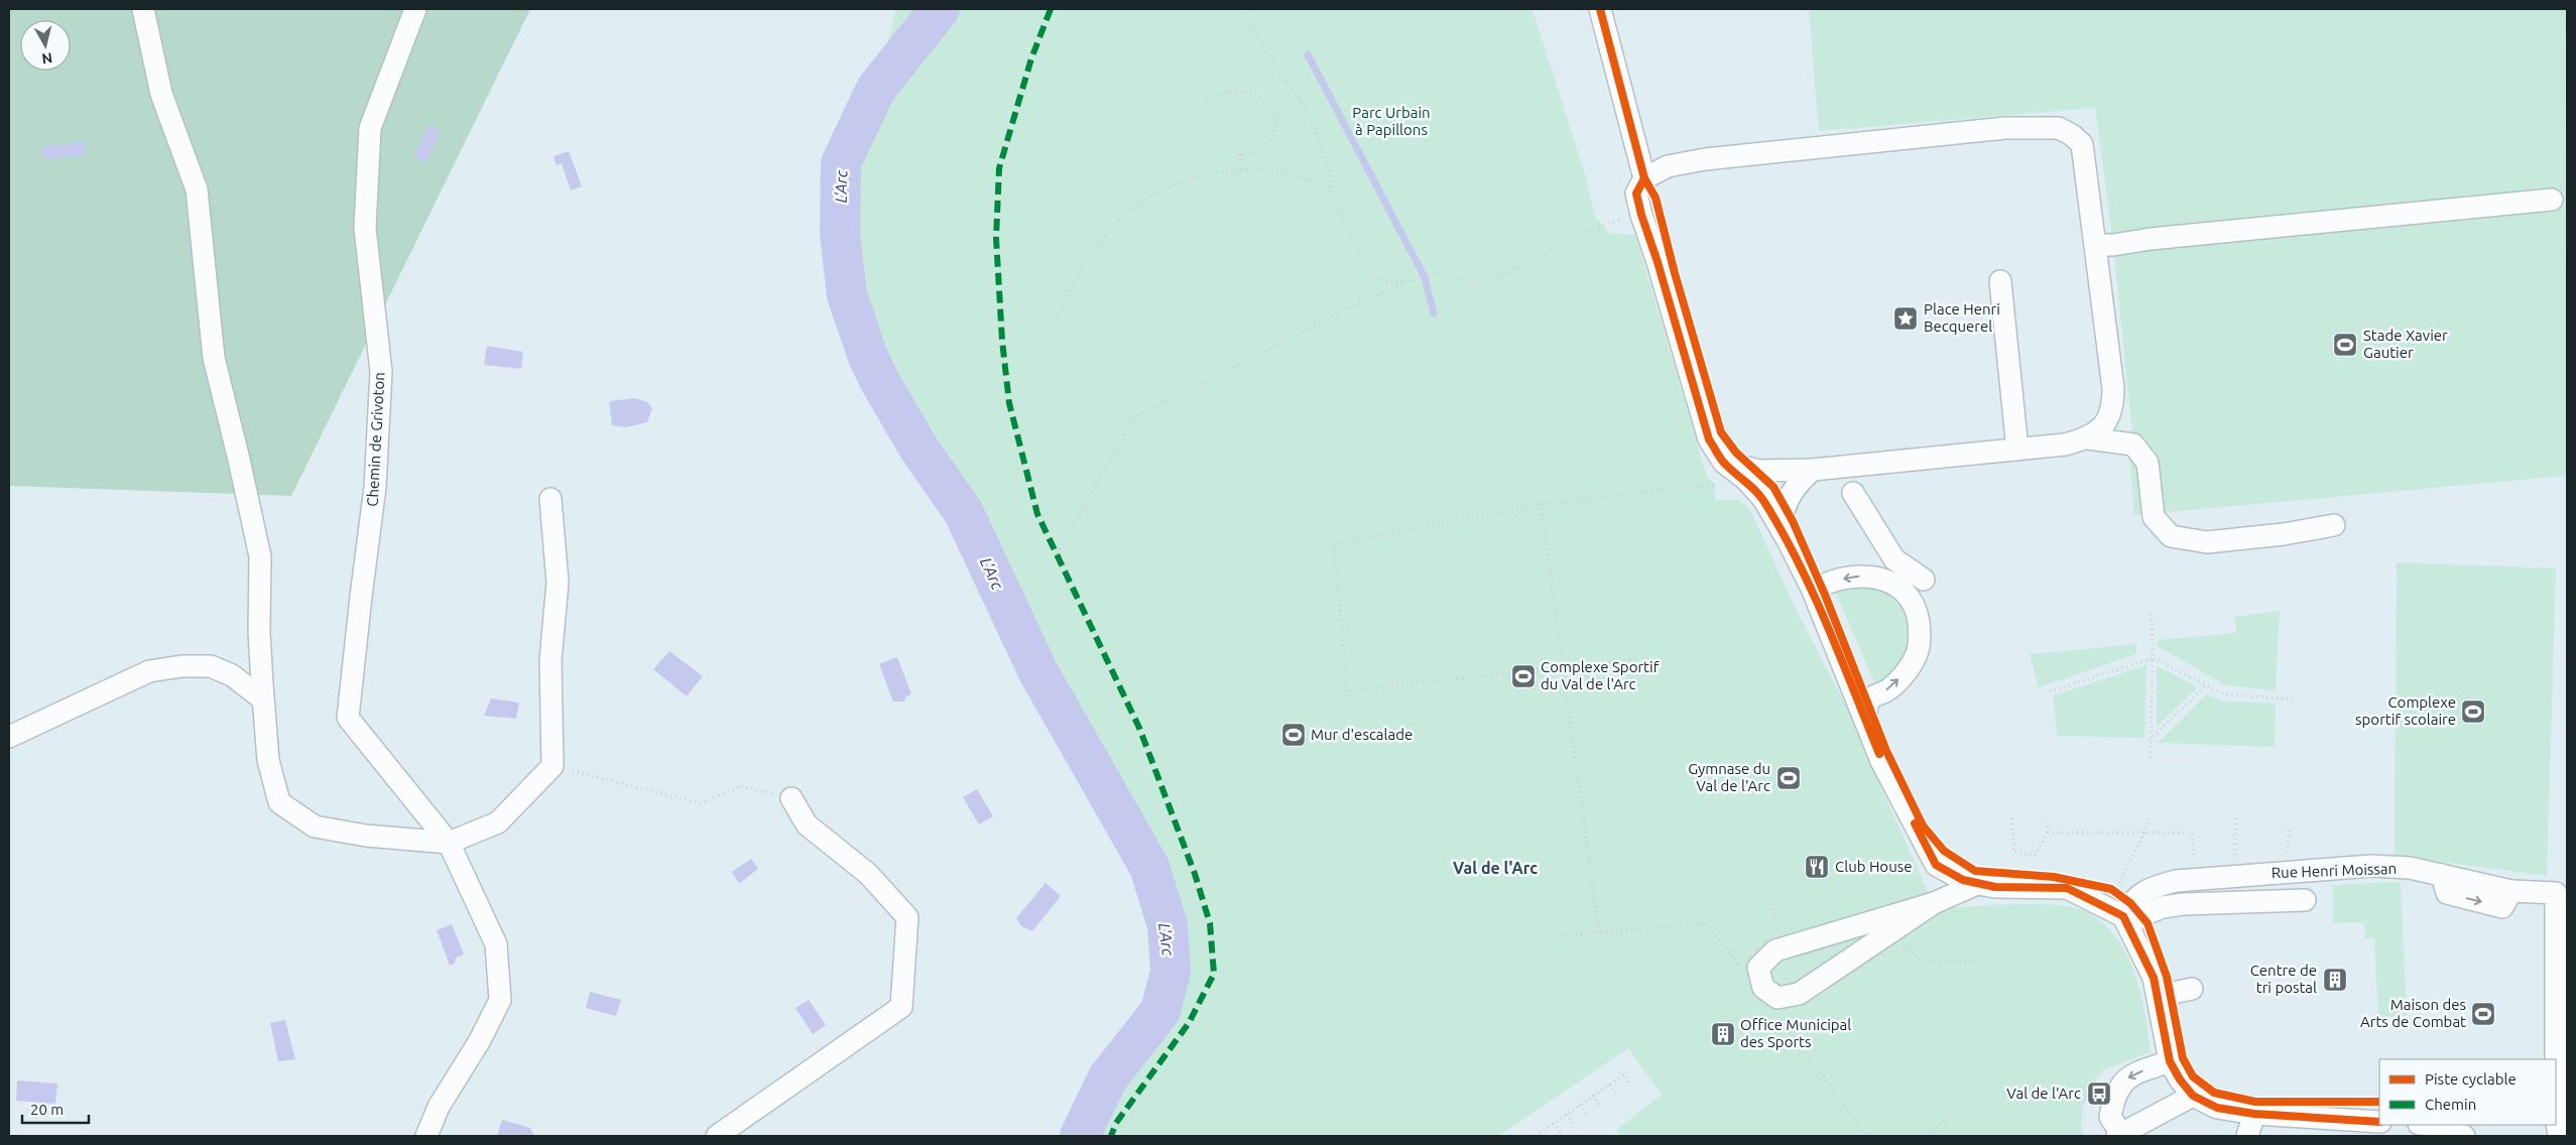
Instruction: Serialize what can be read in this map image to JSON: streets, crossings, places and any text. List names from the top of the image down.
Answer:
{
  "streets": {
    "street": ["Chemin de Grivoton", "Rue Henri Moissan"]
  },
  "districts": ["Val de l'Arc"],
  "water": ["L'Arc"],
  "parks": ["Parc Urbain à Papillons"],
  "places": {
    "place": ["Place Henri Becquerel"],
    "sports": [
      "Stade Xavier Gautier",
      "Complexe Sportif du Val de l'Arc",
      "Complexe sportif scolaire",
      "Mur d'escalade",
      "Gymnase du Val de l'Arc",
      "Maison des Arts de Combat"
    ],
    "restaurant": ["Club House"],
    "building": ["Centre de tri postal", "Office Municipal des Sports"],
    "bus stop": ["Val de l'Arc"]
  },
  "legend": ["Piste cyclable", "Chemin"],
  "scale_bar": "20 m",
  "north": "bottom"
}
